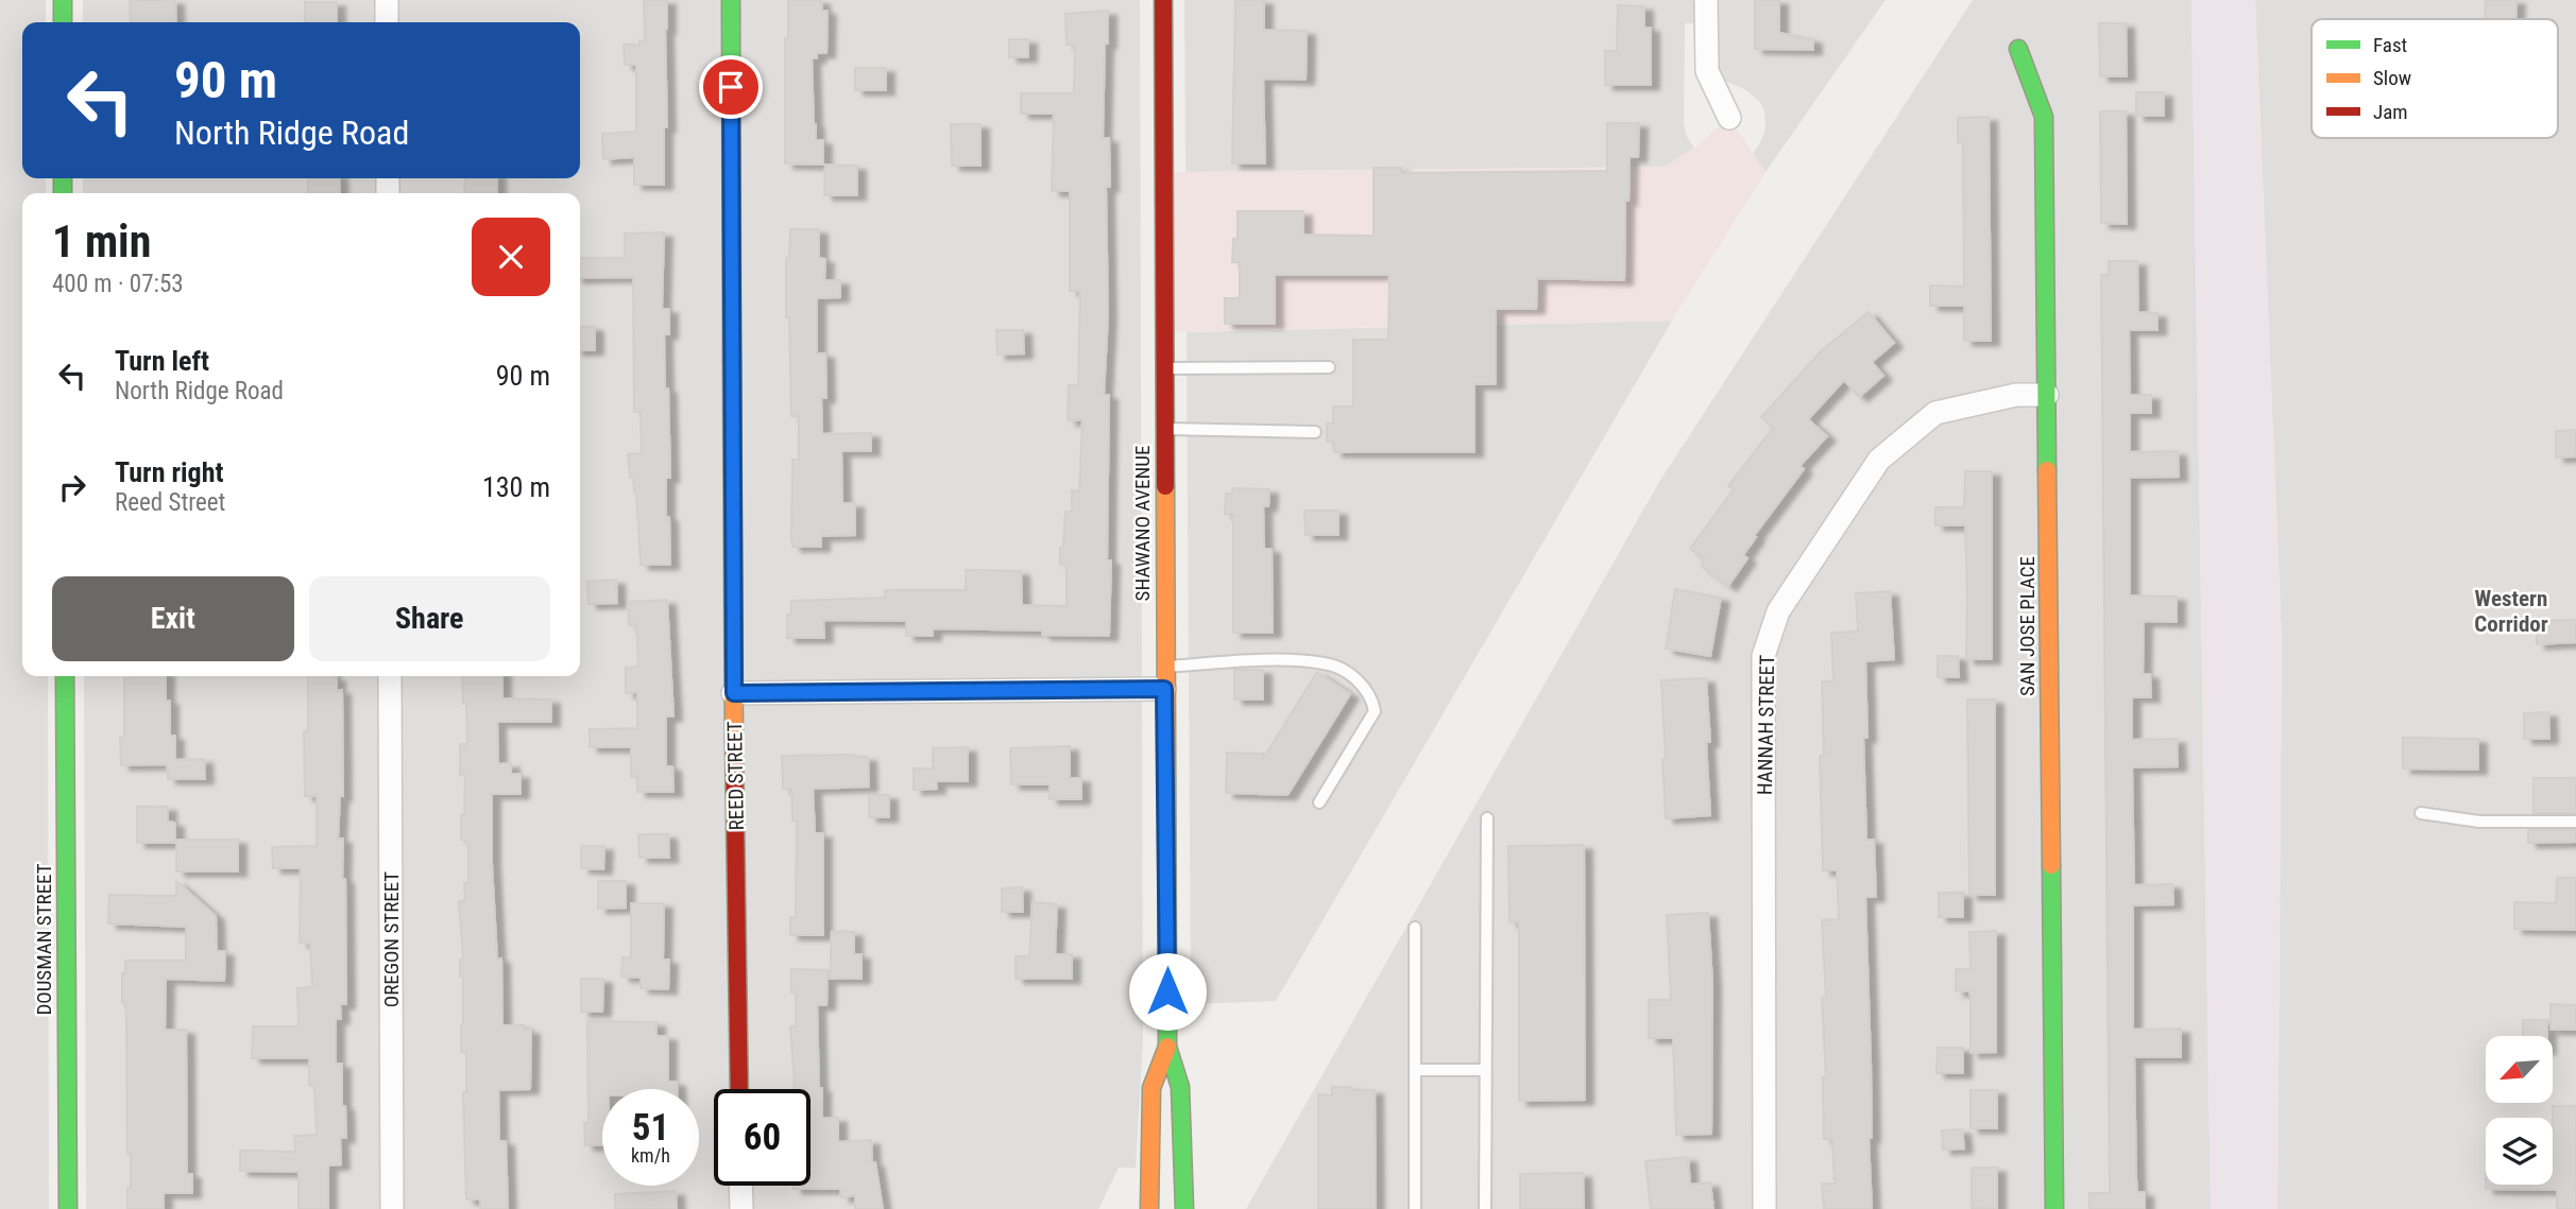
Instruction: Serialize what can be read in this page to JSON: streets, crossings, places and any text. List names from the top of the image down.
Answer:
{
  "streets": {
    "street": [
      "SHAWANO AVENUE",
      "SAN JOSE PLACE",
      "HANNAH STREET",
      "REED STREET",
      "DOUSMAN STREET",
      "OREGON STREET"
    ]
  },
  "crossings": [
    ["SAN JOSE PLACE", "HANNAH STREET"]
  ],
  "districts": ["Western Corridor"],
  "legend": ["Fast", "Slow", "Jam"],
  "north": "bottom left",
  "page": {
    "turn": ["90 m", "North Ridge Road"],
    "heading": ["1 min", "400 m · 07:53"],
    "list": [
      {
        "name": "Turn left",
        "note": "North Ridge Road",
        "value": "90 m"
      },
      {
        "name": "Turn right",
        "note": "Reed Street",
        "value": "130 m"
      }
    ],
    "buttons": ["Exit", "Share"],
    "speed": "51 km/h",
    "limit": "60"
  }
}
